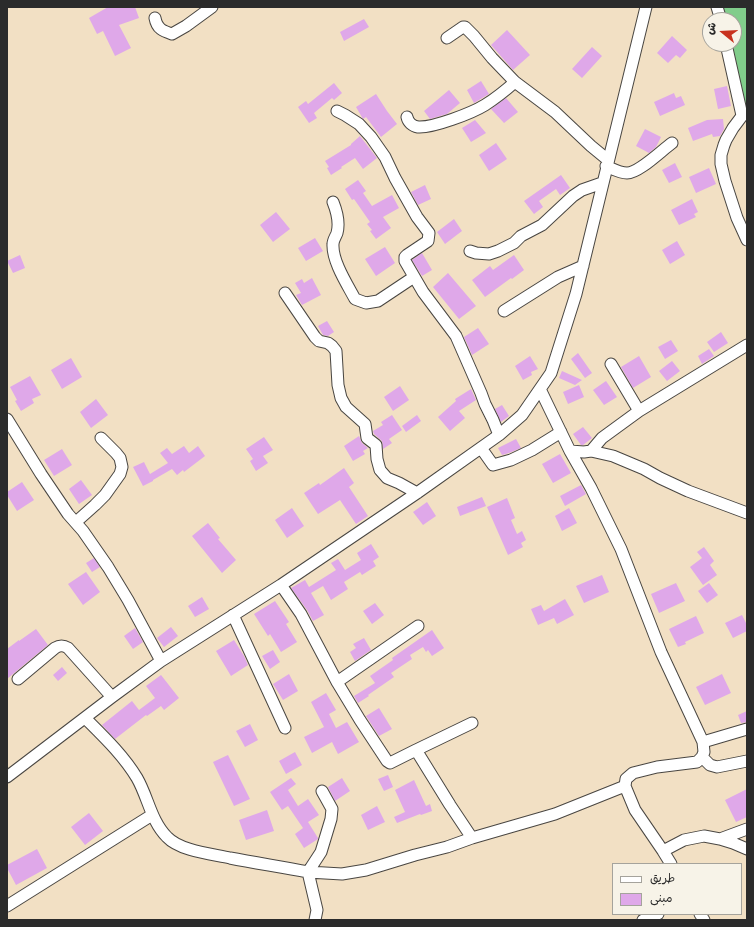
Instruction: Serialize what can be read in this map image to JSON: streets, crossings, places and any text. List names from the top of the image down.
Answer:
{
  "legend": ["طريق", "مبنى"],
  "north": "left"
}
